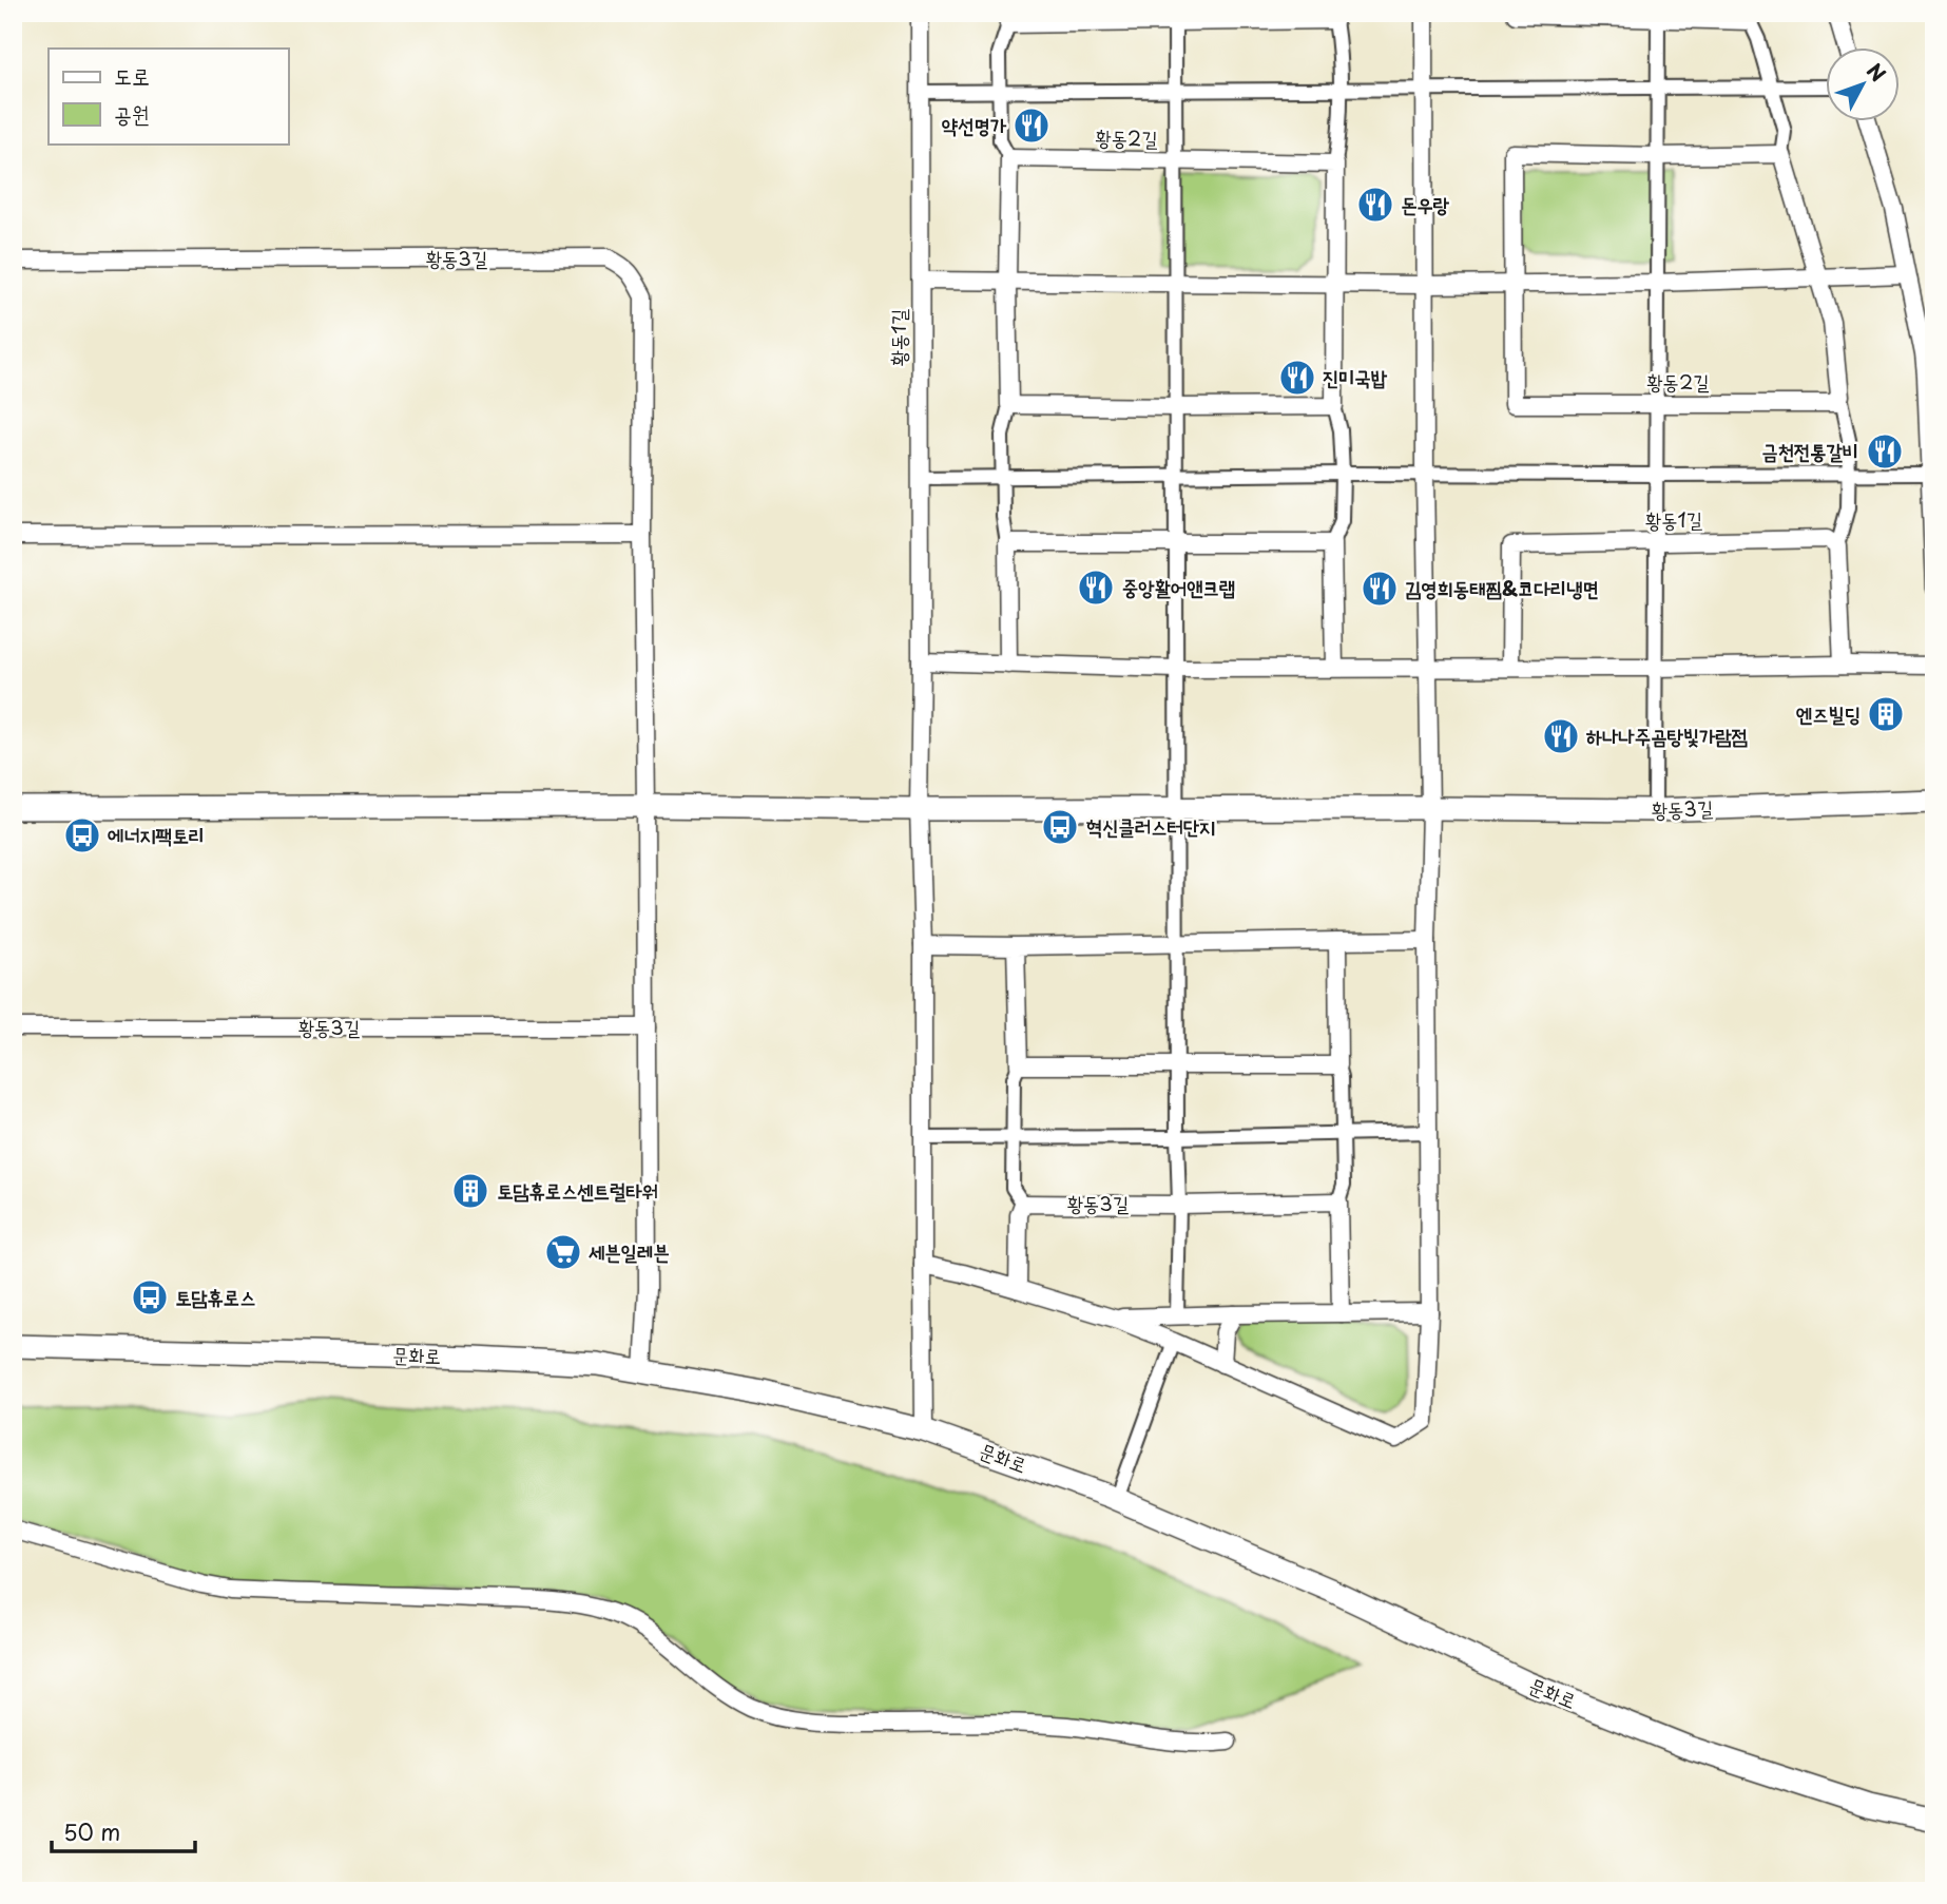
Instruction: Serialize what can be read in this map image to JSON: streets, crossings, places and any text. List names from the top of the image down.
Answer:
{
  "streets": {
    "street": [
      "황동2길",
      "황동3길",
      "황동1길",
      "문화로"
    ]
  },
  "crossings": [
    ["황동3길", "황동1길"],
    ["황동3길", "문화로"]
  ],
  "places": {
    "restaurant": [
      "약선명가",
      "돈우랑",
      "진미국밥",
      "금천전통갈비",
      "중앙활어앤크랩",
      "김영희동태찜&코다리냉면",
      "하나나주곰탕빛가람점"
    ],
    "building": ["엔즈빌딩", "토담휴로스센트럴타워"],
    "bus stop": ["혁신클러스터단지", "에너지팩토리", "토담휴로스"],
    "supermarket": ["세븐일레븐"]
  },
  "legend": ["도로", "공원"],
  "scale_bar": "50 m",
  "north": "top right"
}
